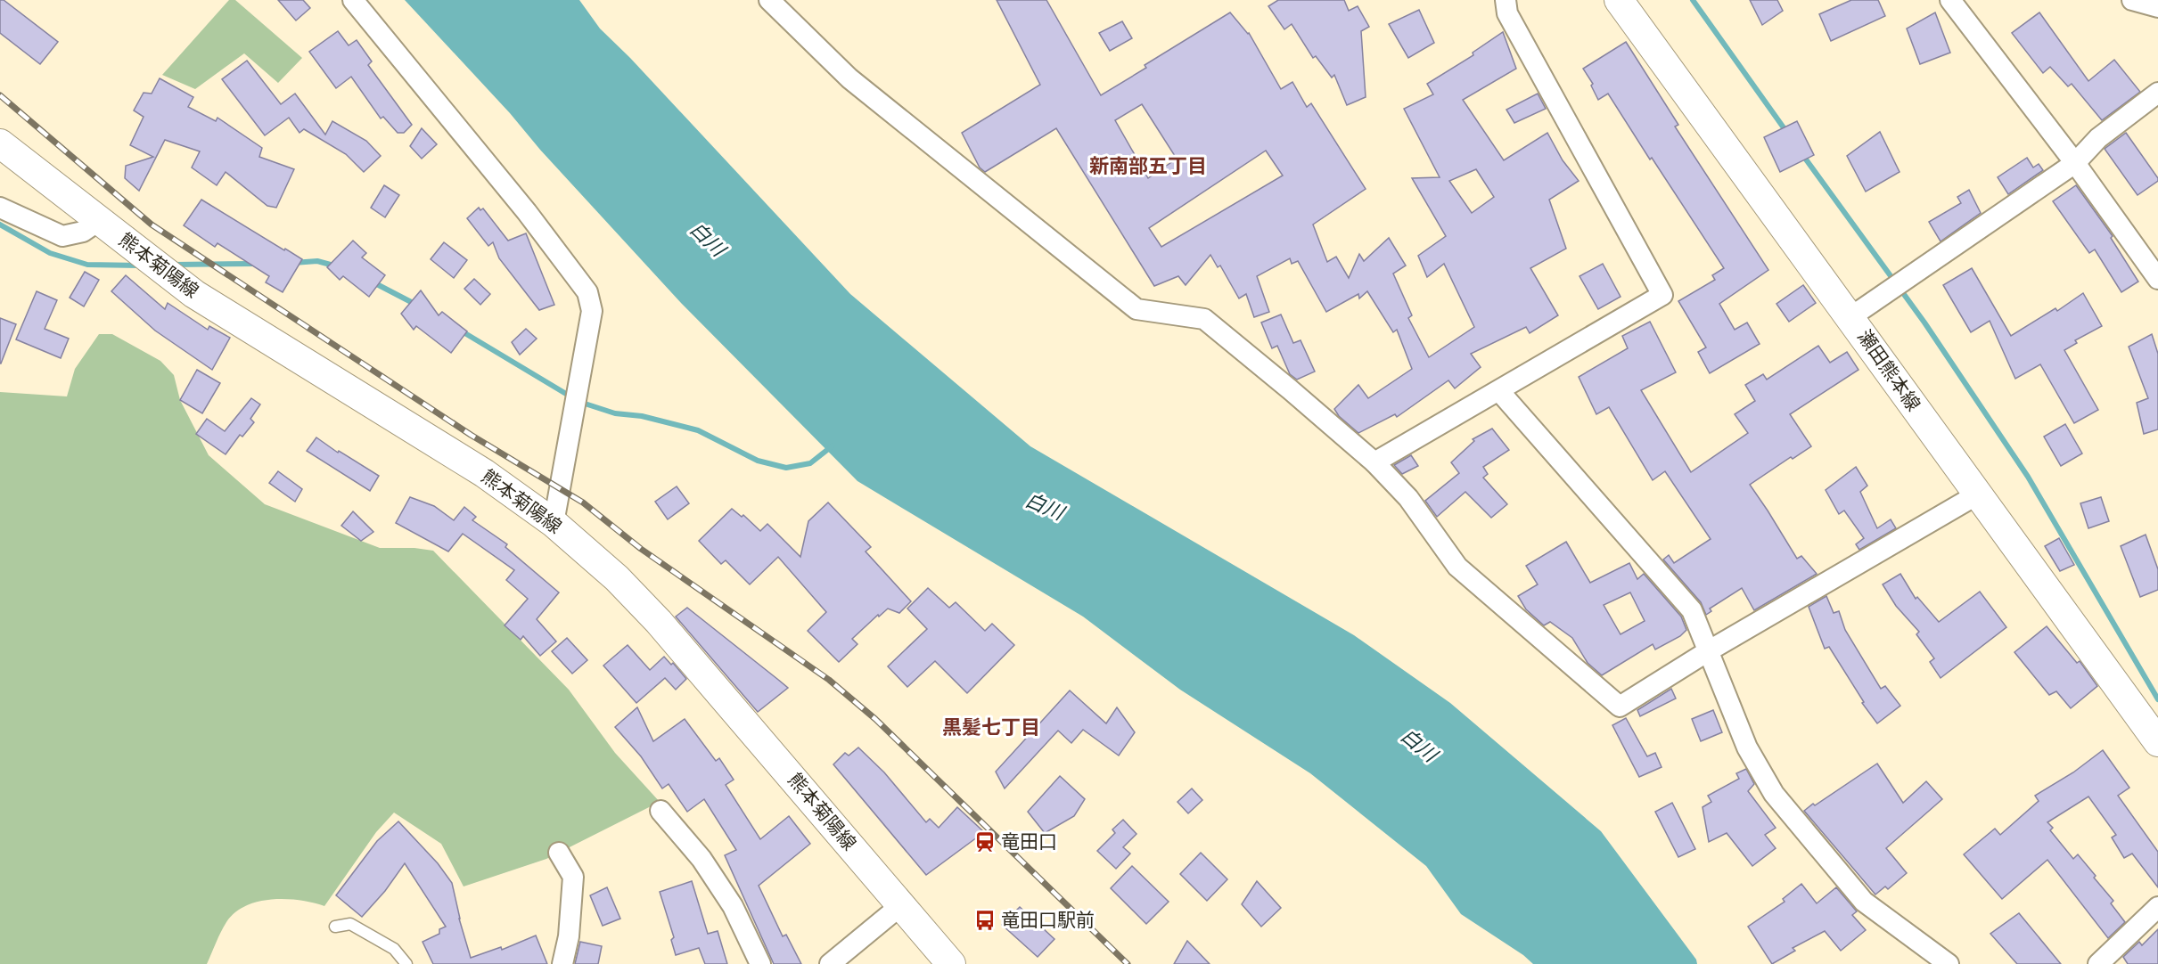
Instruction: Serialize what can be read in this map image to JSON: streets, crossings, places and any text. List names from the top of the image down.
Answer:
{
  "streets": {
    "main road": ["熊本菊陽線", "瀬田熊本線"]
  },
  "districts": ["新南部五丁目", "黒髪七丁目"],
  "water": ["白川"],
  "places": {
    "station": ["竜田口"],
    "bus stop": ["竜田口駅前"]
  }
}
